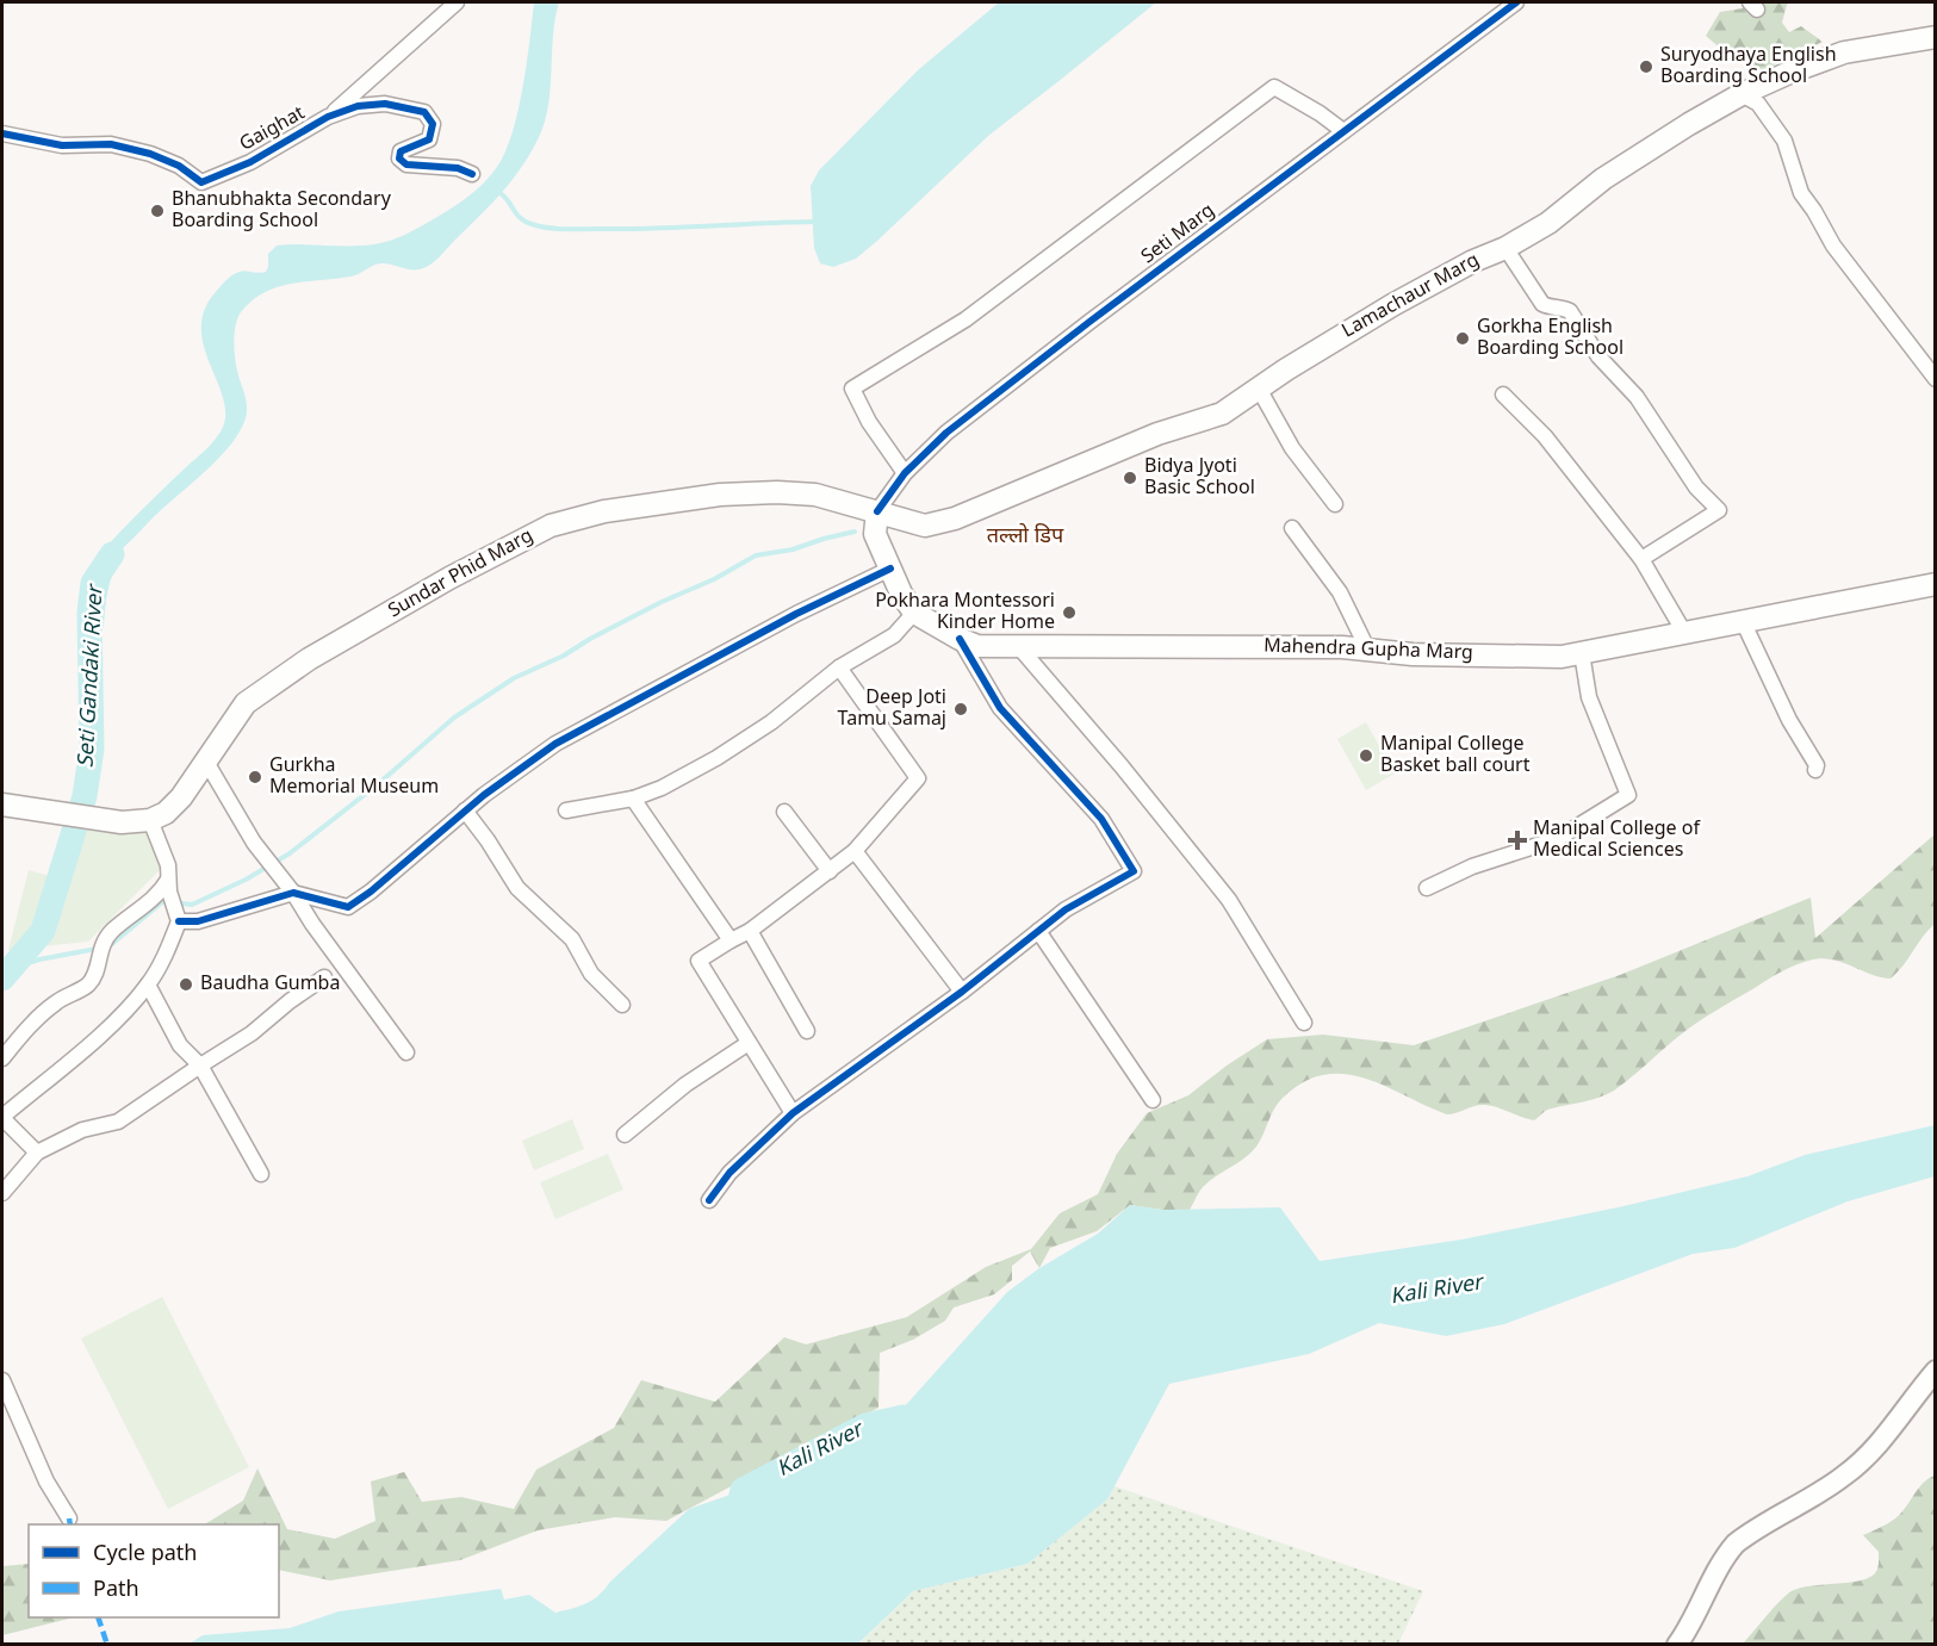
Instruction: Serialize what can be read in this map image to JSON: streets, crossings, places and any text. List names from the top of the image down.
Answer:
{
  "streets": {
    "main road": ["Lamachaur Marg", "Sundar Phid Marg", "Mahendra Gupha Marg"],
    "street": ["Gaighat", "Seti Marg"]
  },
  "crossings": [
    ["Seti Marg", "Lamachaur Marg"],
    ["Seti Marg", "Sundar Phid Marg"],
    ["Seti Marg", "Mahendra Gupha Marg"],
    ["Lamachaur Marg", "Sundar Phid Marg"],
    ["Lamachaur Marg", "Mahendra Gupha Marg"],
    ["Sundar Phid Marg", "Mahendra Gupha Marg"]
  ],
  "districts": ["तल्लो डिप"],
  "water": ["Seti Gandaki River", "Kali River"],
  "places": {
    "other": [
      "Suryodhaya English Boarding School",
      "Bhanubhakta Secondary Boarding School",
      "Gorkha English Boarding School",
      "Bidya Jyoti Basic School",
      "Pokhara Montessori Kinder Home",
      "Deep Joti Tamu Samaj",
      "Manipal College Basket ball court",
      "Gurkha Memorial Museum",
      "Baudha Gumba"
    ],
    "health": ["Manipal College of Medical Sciences"]
  },
  "legend": ["Cycle path", "Path"]
}
